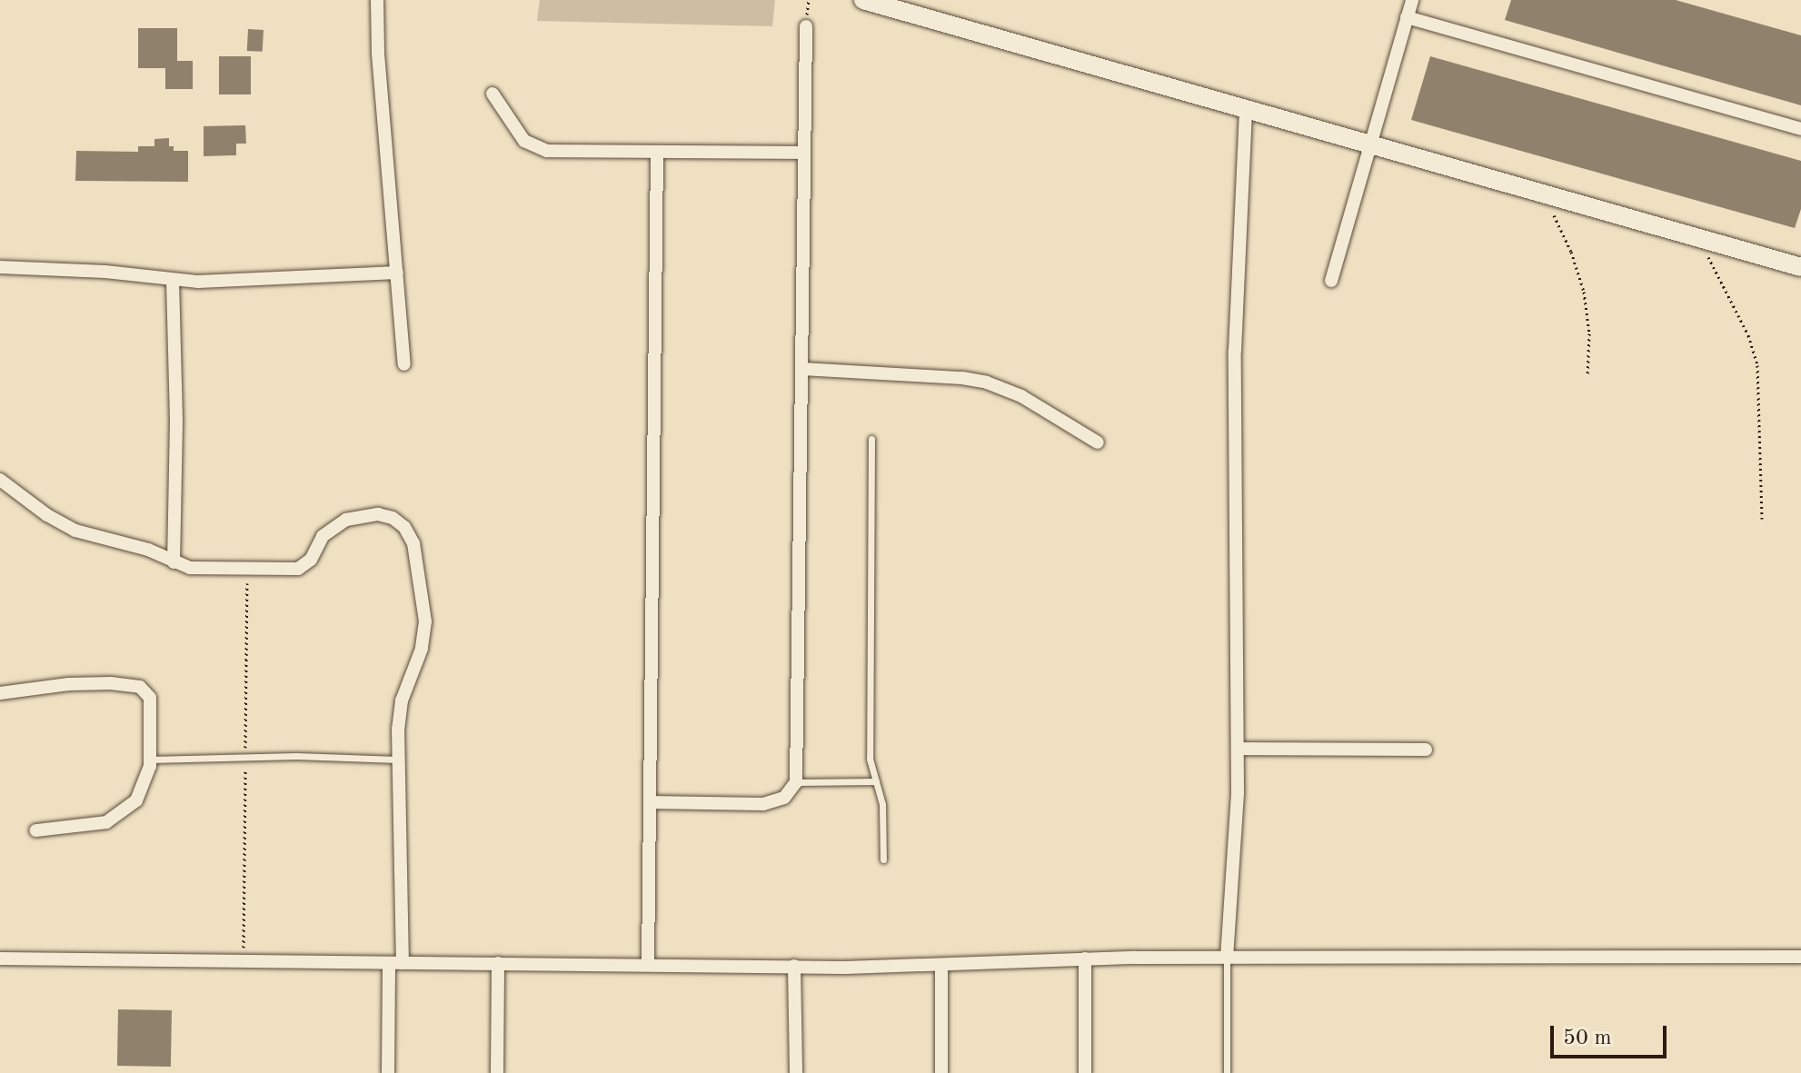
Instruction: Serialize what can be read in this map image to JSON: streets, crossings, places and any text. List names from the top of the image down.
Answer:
{
  "scale_bar": "50 m"
}
